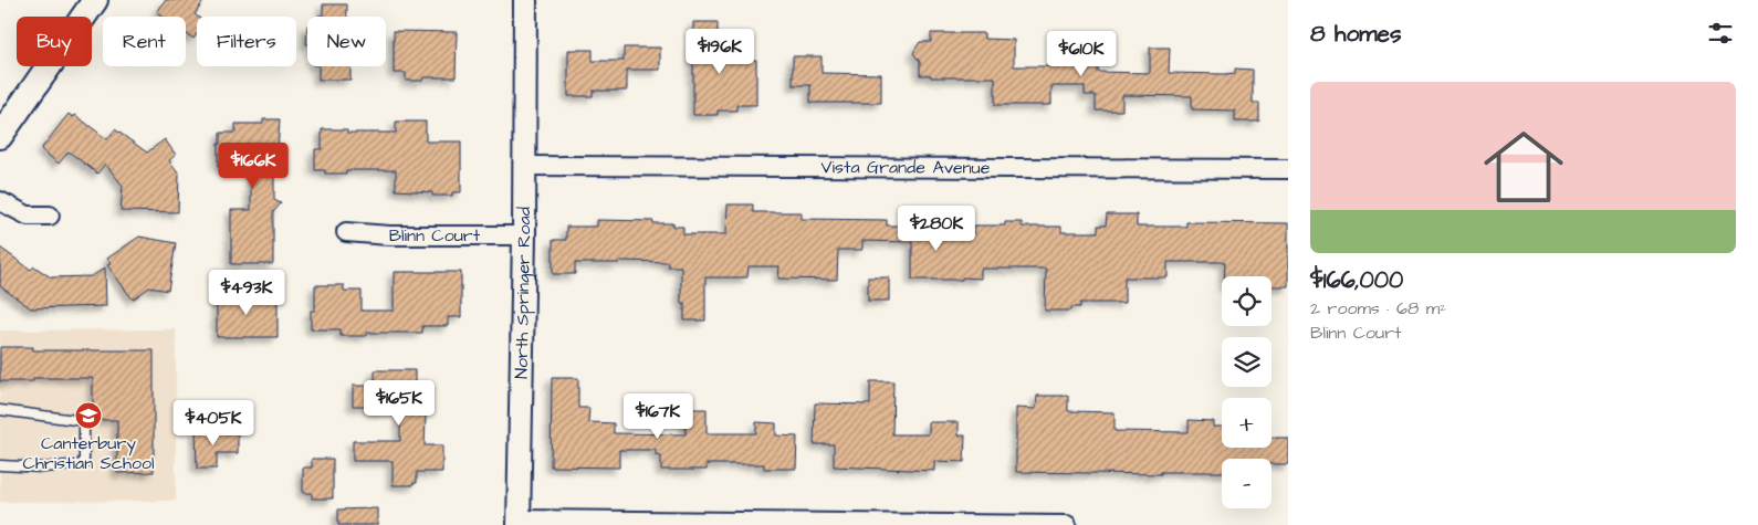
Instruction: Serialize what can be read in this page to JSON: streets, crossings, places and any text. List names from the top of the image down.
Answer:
{
  "streets": {
    "street": ["Vista Grande Avenue", "Blinn Court", "North Springer Road"]
  },
  "crossings": [
    ["Vista Grande Avenue", "North Springer Road"],
    ["Blinn Court", "North Springer Road"]
  ],
  "places": {
    "school or university": ["Canterbury Christian School"]
  },
  "page": {
    "heading": "8 homes",
    "chip": [
      "Buy",
      "Rent",
      "Filters",
      "New"
    ],
    "price": [
      "$196K",
      "$610K",
      "$166K",
      "$280K",
      "$493K",
      "$165K",
      "$167K",
      "$405K"
    ],
    "list": [
      {
        "name": "$166,000",
        "note": "2 rooms · 68 m² · Blinn Court"
      }
    ],
    "map_buttons": ["+", "−"]
  }
}
